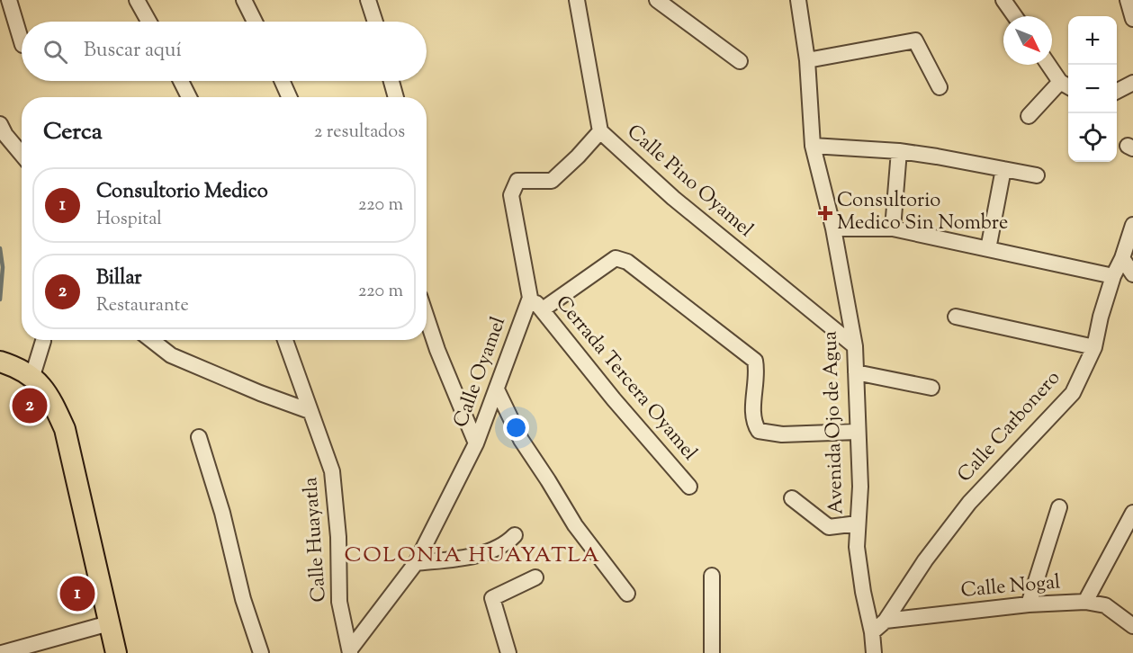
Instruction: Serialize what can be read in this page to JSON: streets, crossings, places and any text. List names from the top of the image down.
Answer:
{
  "streets": {
    "street": [
      "Calle Pino Oyamel",
      "Calle Oyamel",
      "Cerrada Tercera Oyamel",
      "Avenida Ojo de Agua",
      "Calle Carbonero",
      "Calle Huayatla",
      "Calle Nogal"
    ]
  },
  "crossings": [
    ["Calle Pino Oyamel", "Avenida Ojo de Agua"],
    ["Calle Oyamel", "Cerrada Tercera Oyamel"],
    ["Calle Oyamel", "Calle Huayatla"],
    ["Avenida Ojo de Agua", "Calle Carbonero"],
    ["Calle Carbonero", "Calle Nogal"]
  ],
  "districts": ["COLONIA HUAYATLA"],
  "places": {
    "health": ["Consultorio Medico Sin Nombre"]
  },
  "north": "bottom right",
  "page": {
    "map_buttons": ["+", "−"],
    "search": "Buscar aquí",
    "heading": ["Cerca", "2 resultados"],
    "list": [
      {
        "mark": "1",
        "name": "Consultorio Medico",
        "note": "Hospital",
        "value": "220 m"
      },
      {
        "mark": "2",
        "name": "Billar",
        "note": "Restaurante",
        "value": "220 m"
      }
    ],
    "pins": ["2", "1"]
  }
}
